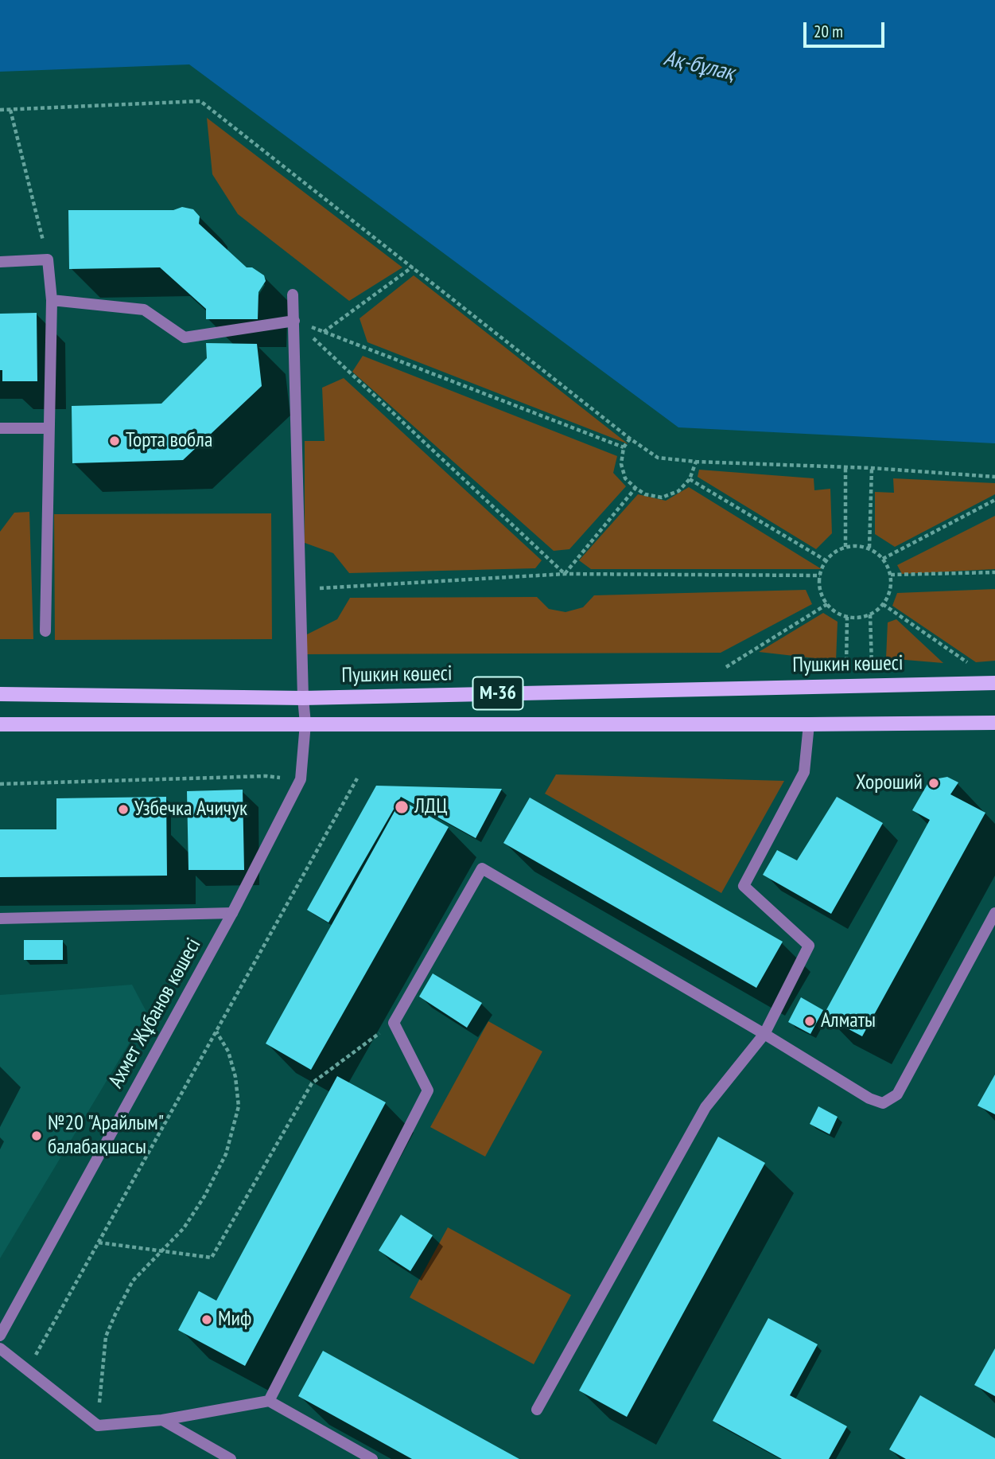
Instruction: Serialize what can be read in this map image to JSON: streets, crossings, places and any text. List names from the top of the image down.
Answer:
{
  "streets": {
    "main road": ["Пушкин көшесі", "M-36"],
    "street": ["Ахмет Жұбанов көшесі"]
  },
  "crossings": [
    ["Пушкин көшесі", "Ахмет Жұбанов көшесі"],
    ["M-36", "Ахмет Жұбанов көшесі"]
  ],
  "water": ["Ақ-бұлақ"],
  "places": [
    "Торта вобла",
    "Хороший",
    "ЛДЦ",
    "Узбечка Ачичук",
    "Алматы",
    "№20 \"Арайлым\" балабақшасы",
    "Миф"
  ],
  "scale_bar": "20 m"
}
